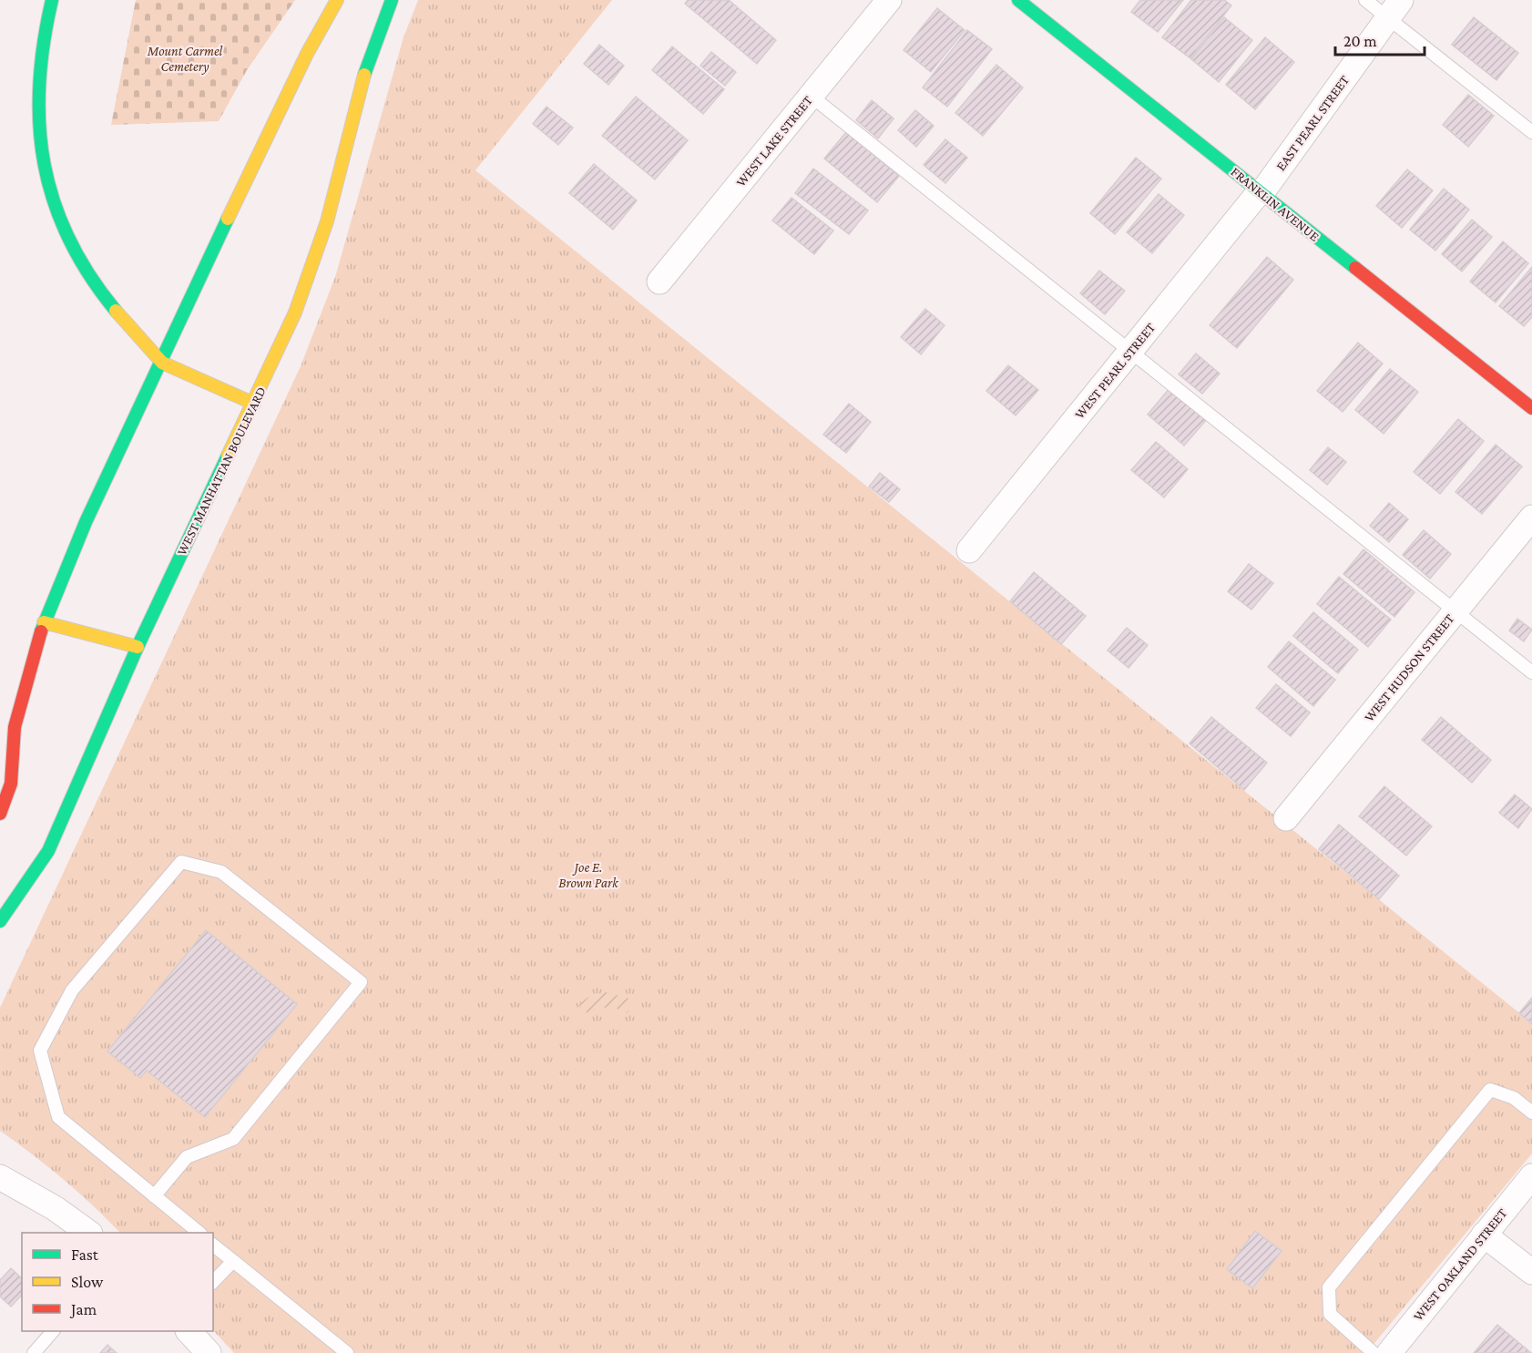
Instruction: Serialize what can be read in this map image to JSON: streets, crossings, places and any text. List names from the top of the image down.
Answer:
{
  "streets": {
    "main road": ["FRANKLIN AVENUE", "WEST MANHATTAN BOULEVARD"],
    "street": [
      "EAST PEARL STREET",
      "WEST LAKE STREET",
      "WEST PEARL STREET",
      "WEST HUDSON STREET",
      "WEST OAKLAND STREET"
    ]
  },
  "crossings": [
    ["EAST PEARL STREET", "FRANKLIN AVENUE"],
    ["EAST PEARL STREET", "WEST PEARL STREET"],
    ["FRANKLIN AVENUE", "WEST PEARL STREET"]
  ],
  "parks": ["Mount Carmel Cemetery", "Joe E. Brown Park"],
  "legend": ["Fast", "Slow", "Jam"],
  "scale_bar": "20 m"
}
